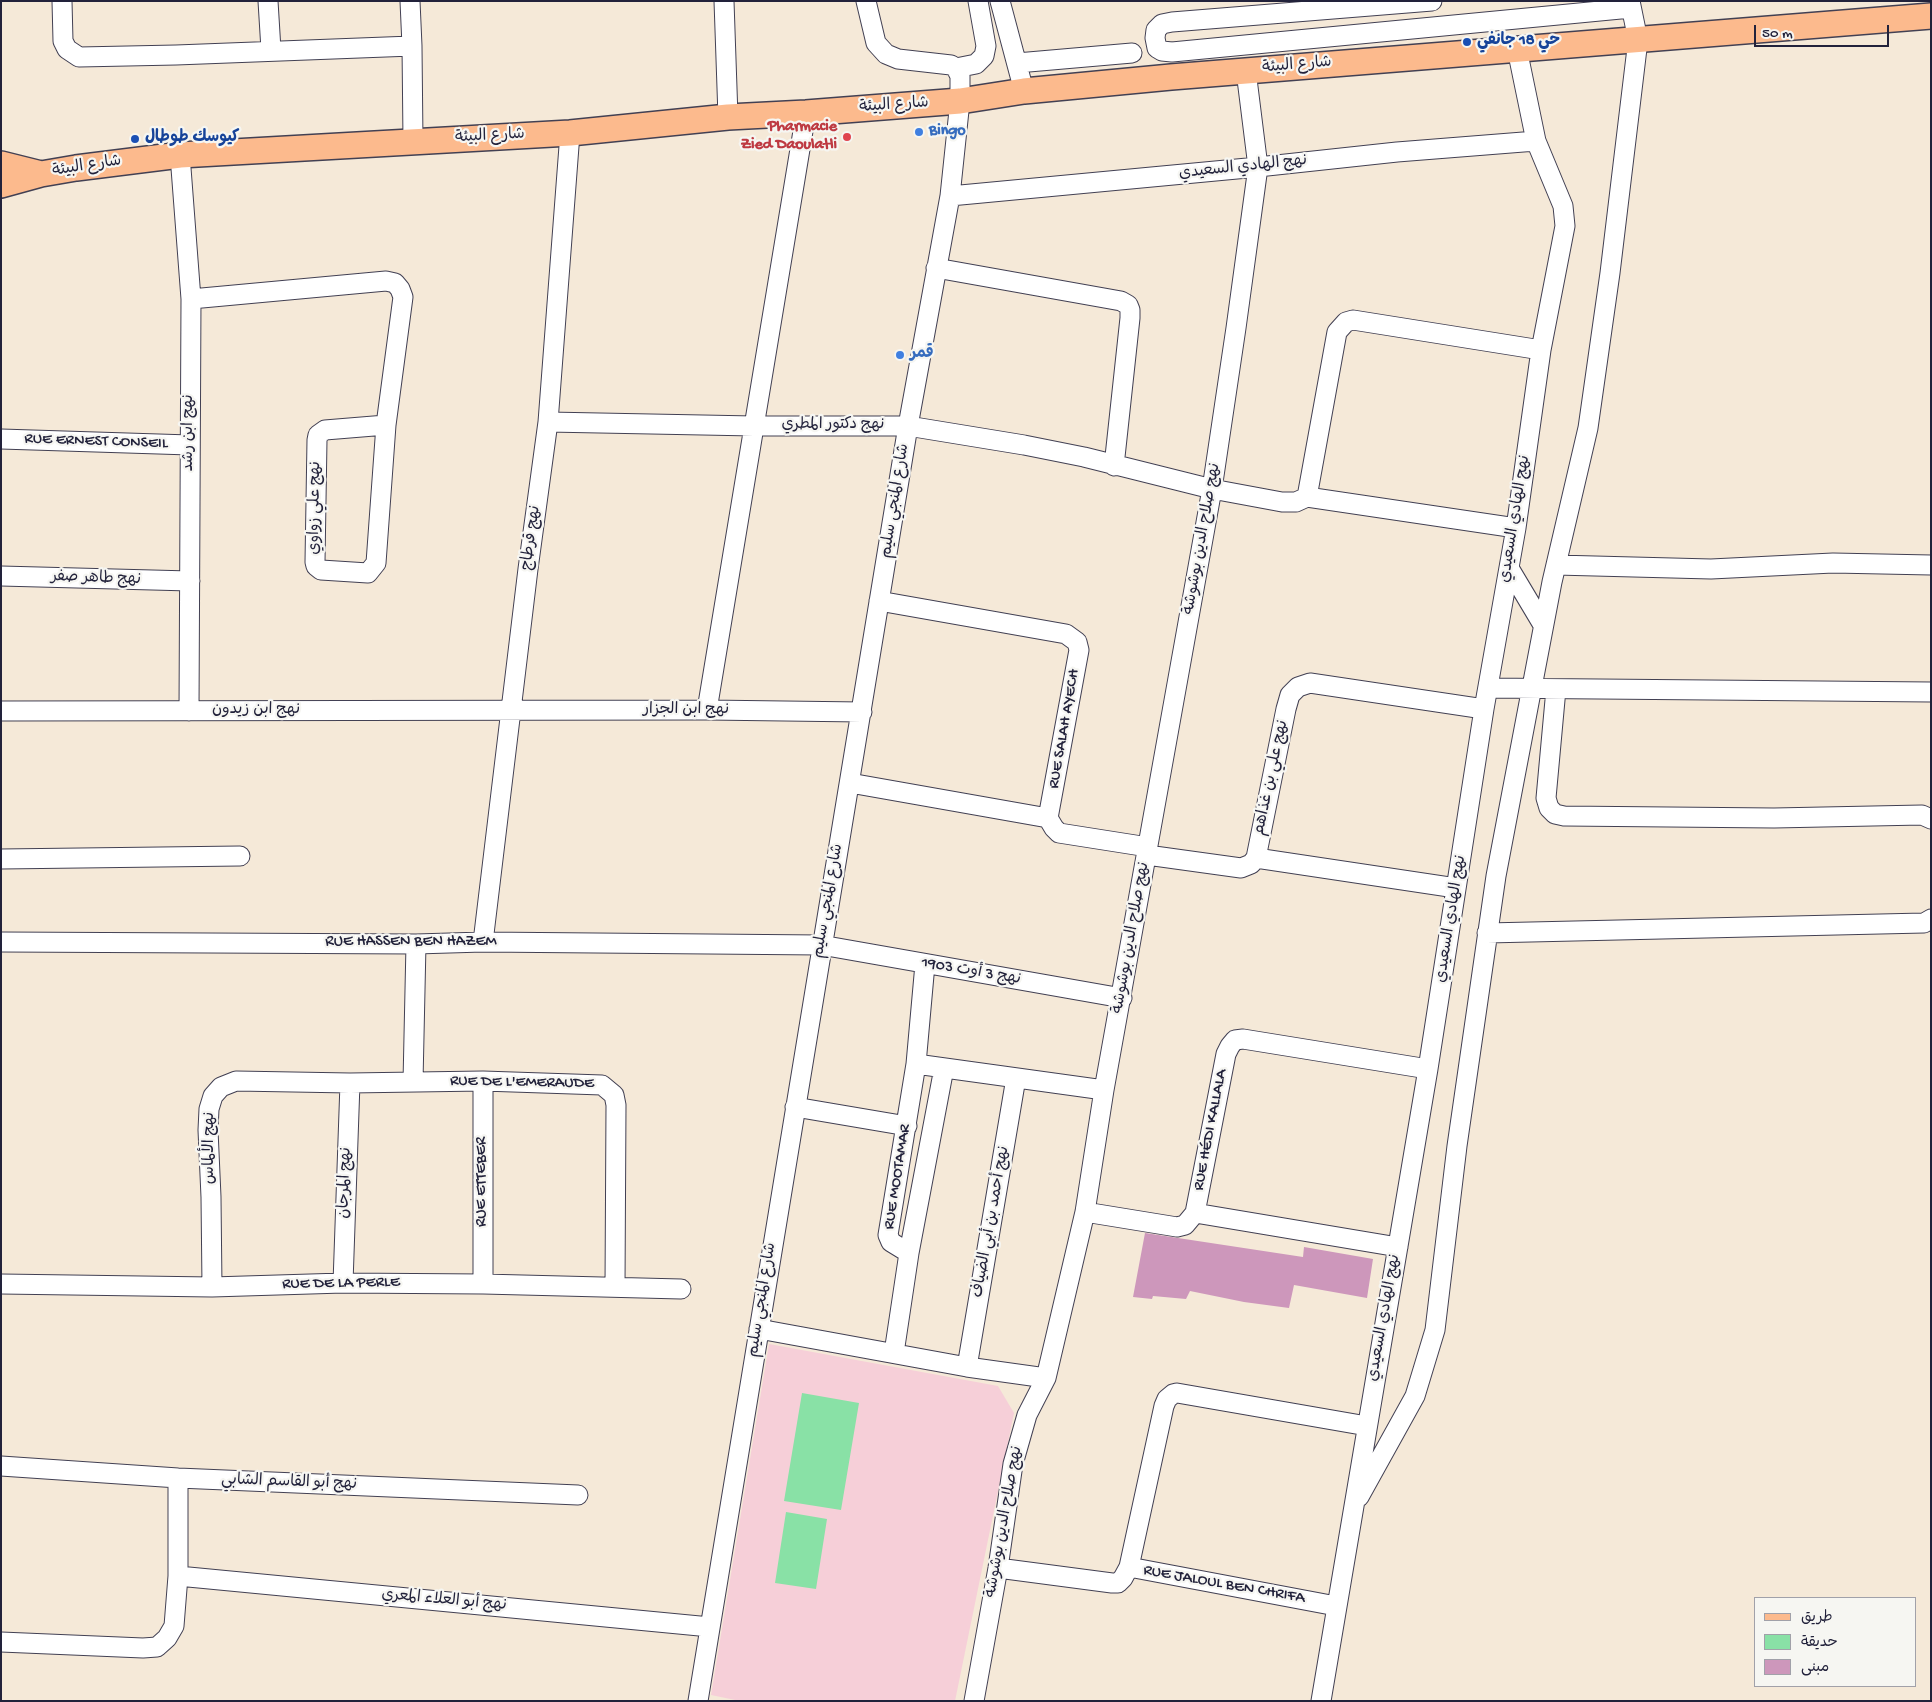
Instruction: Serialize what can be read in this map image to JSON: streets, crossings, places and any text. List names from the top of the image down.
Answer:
{
  "streets": {
    "main road": ["شارع البيئة"],
    "street": [
      "نهج الهادي السعيدي",
      "نهج دكتور المطري",
      "نهج ابن رشد",
      "RUE ERNEST CONSEIL",
      "شارع المنجي سليم",
      "نهج علي زواوي",
      "نهج قرطاج",
      "نهج صلاح الدين بوشوشة",
      "نهج طاهر صفر",
      "نهج ابن زيدون",
      "نهج ابن الجزار",
      "RUE SALAH AYECH",
      "نهج علي بن غذاهم",
      "RUE HASSEN BEN HAZEM",
      "نهج 3 أوت 1903",
      "RUE DE L'EMERAUDE",
      "RUE HÉDI KALLALA",
      "نهج الألماس",
      "RUE MOOTAMAR",
      "RUE ETTEBER",
      "نهج المرجان",
      "نهج أحمد بن أبي الضياف",
      "RUE DE LA PERLE",
      "نهج أبو القاسم الشابي",
      "RUE JALOUL BEN CHRIFA",
      "نهج أبو العلاء المعري"
    ]
  },
  "crossings": [
    ["شارع البيئة", "نهج الهادي السعيدي"],
    ["شارع البيئة", "نهج ابن رشد"],
    ["شارع البيئة", "شارع المنجي سليم"],
    ["شارع البيئة", "نهج قرطاج"],
    ["شارع البيئة", "نهج صلاح الدين بوشوشة"],
    ["نهج الهادي السعيدي", "شارع المنجي سليم"],
    ["نهج الهادي السعيدي", "نهج صلاح الدين بوشوشة"],
    ["نهج الهادي السعيدي", "نهج علي بن غذاهم"],
    ["نهج الهادي السعيدي", "RUE HÉDI KALLALA"],
    ["نهج الهادي السعيدي", "RUE JALOUL BEN CHRIFA"],
    ["نهج دكتور المطري", "شارع المنجي سليم"],
    ["نهج دكتور المطري", "نهج قرطاج"],
    ["نهج دكتور المطري", "نهج صلاح الدين بوشوشة"],
    ["نهج ابن رشد", "RUE ERNEST CONSEIL"],
    ["نهج ابن رشد", "نهج علي زواوي"],
    ["نهج ابن رشد", "نهج طاهر صفر"],
    ["نهج ابن رشد", "نهج ابن زيدون"],
    ["شارع المنجي سليم", "نهج ابن الجزار"],
    ["شارع المنجي سليم", "RUE SALAH AYECH"],
    ["شارع المنجي سليم", "RUE HASSEN BEN HAZEM"],
    ["شارع المنجي سليم", "نهج 3 أوت 1903"],
    ["شارع المنجي سليم", "نهج أبو العلاء المعري"],
    ["نهج قرطاج", "نهج ابن زيدون"],
    ["نهج قرطاج", "نهج ابن الجزار"],
    ["نهج قرطاج", "RUE HASSEN BEN HAZEM"],
    ["نهج صلاح الدين بوشوشة", "نهج 3 أوت 1903"],
    ["نهج ابن زيدون", "نهج ابن الجزار"],
    ["RUE HASSEN BEN HAZEM", "نهج 3 أوت 1903"],
    ["نهج 3 أوت 1903", "RUE MOOTAMAR"],
    ["RUE DE L'EMERAUDE", "نهج الألماس"],
    ["RUE DE L'EMERAUDE", "RUE ETTEBER"],
    ["RUE DE L'EMERAUDE", "RUE DE LA PERLE"],
    ["نهج الألماس", "نهج المرجان"],
    ["نهج الألماس", "RUE DE LA PERLE"],
    ["RUE ETTEBER", "RUE DE LA PERLE"],
    ["نهج المرجان", "RUE DE LA PERLE"]
  ],
  "places": [
    "حي 18 جانفي",
    "Bingo",
    "Pharmacie Zied Daoulatli",
    "كيوسك طوطال",
    "قمر"
  ],
  "legend": ["طريق", "حديقة", "مبنى"],
  "scale_bar": "50 m"
}
